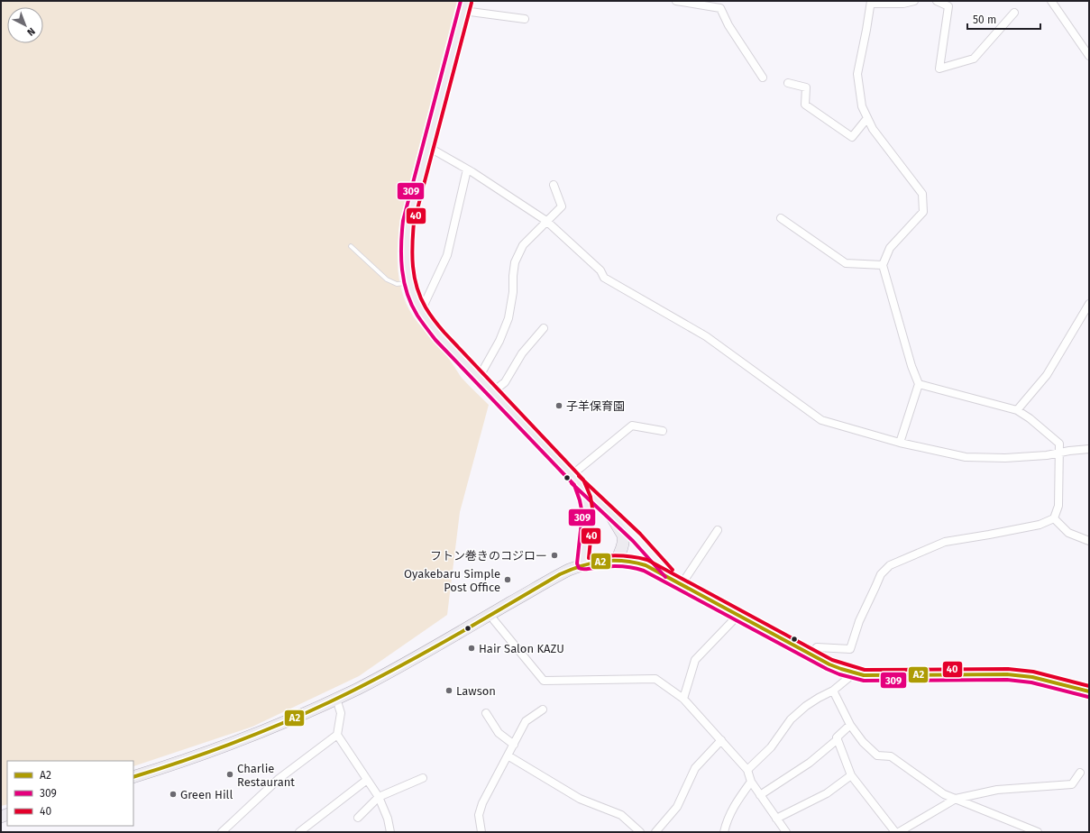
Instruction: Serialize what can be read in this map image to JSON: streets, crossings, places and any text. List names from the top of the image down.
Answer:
{
  "places": [
    "子羊保育園",
    "フトン巻きのコジロー",
    "Oyakebaru Simple Post Office",
    "Hair Salon KAZU",
    "Lawson",
    "Charlie Restaurant",
    "Green Hill"
  ],
  "lines": ["transit line 309", "transit line 40", "transit line A2"],
  "legend": ["A2", "309", "40"],
  "scale_bar": "50 m",
  "north": "bottom right"
}
